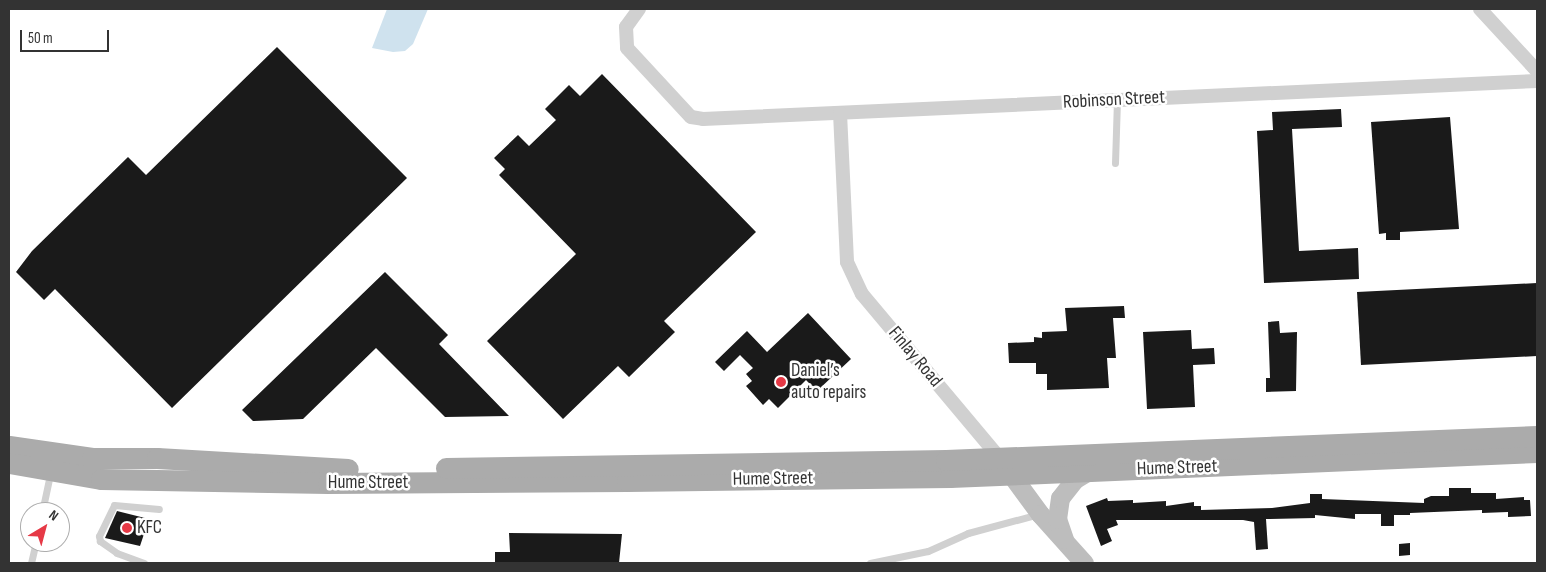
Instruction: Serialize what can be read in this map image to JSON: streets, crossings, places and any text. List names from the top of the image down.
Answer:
{
  "streets": {
    "main road": ["Hume Street"],
    "street": ["Robinson Street", "Finlay Road"]
  },
  "crossings": [
    ["Robinson Street", "Finlay Road"],
    ["Finlay Road", "Hume Street"]
  ],
  "places": ["Daniel’s auto repairs", "KFC"],
  "scale_bar": "50 m",
  "north": "top right"
}
